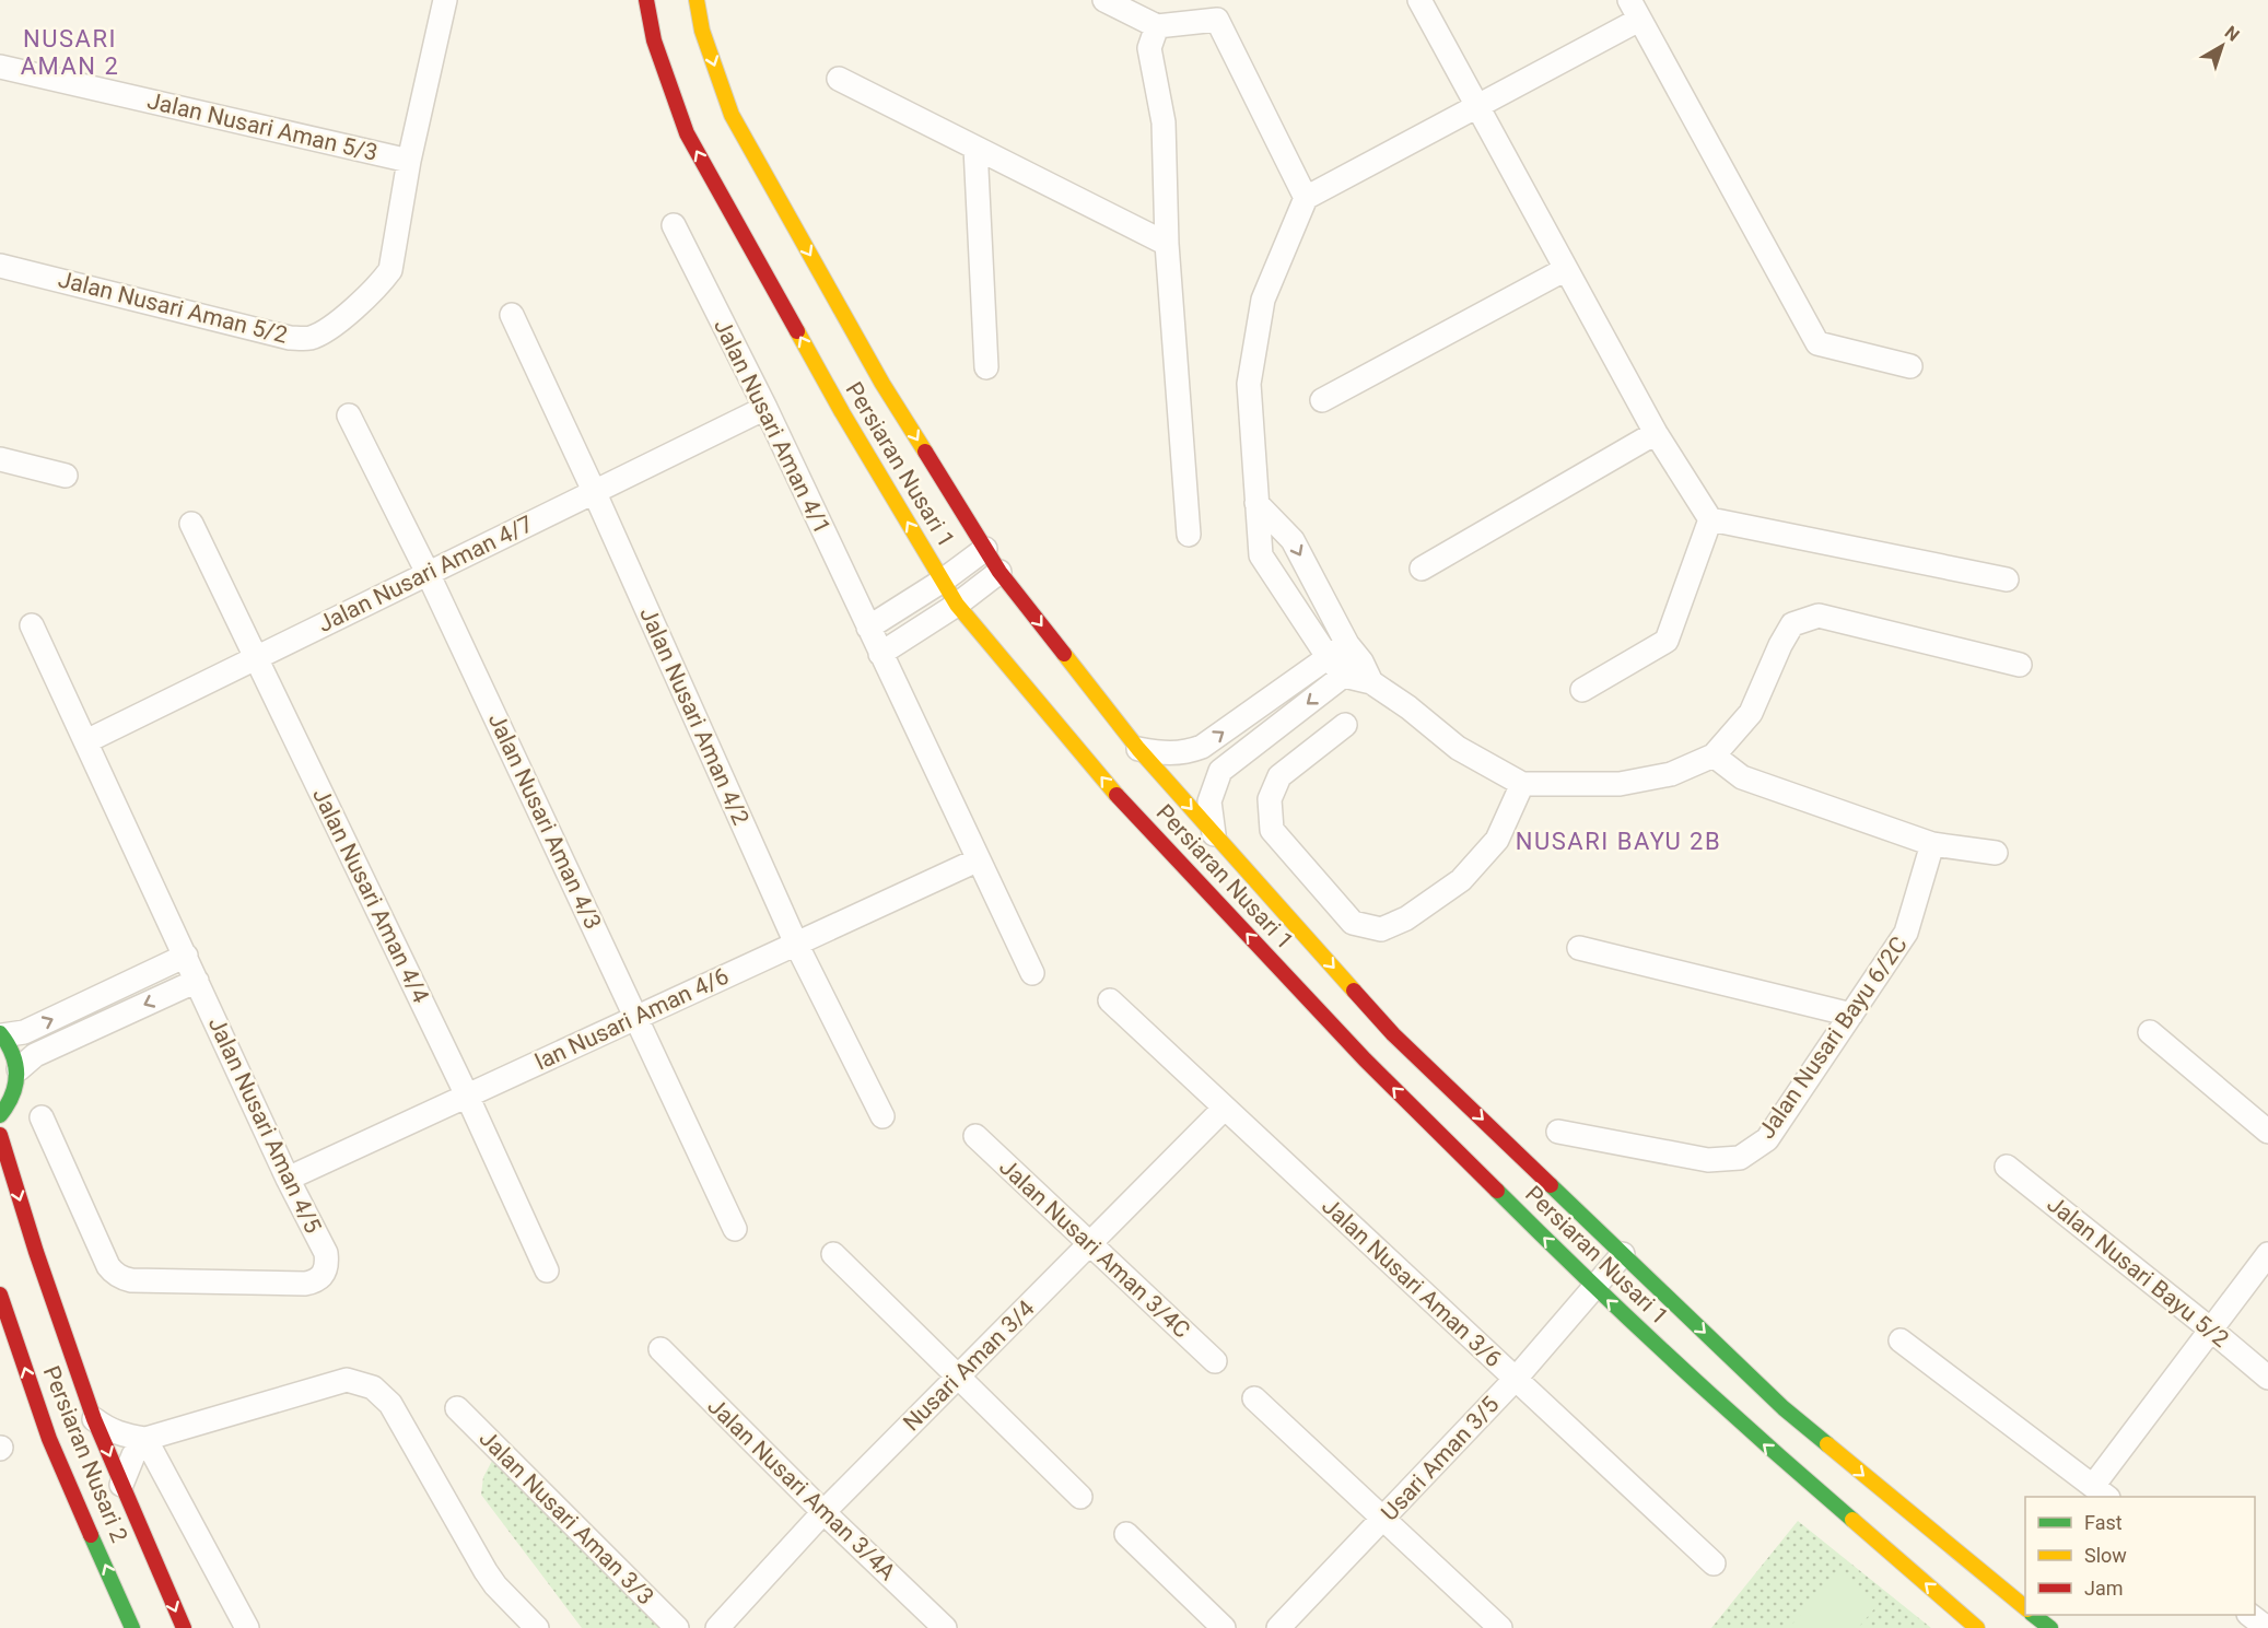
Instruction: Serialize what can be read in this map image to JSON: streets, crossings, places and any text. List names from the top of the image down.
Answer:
{
  "streets": {
    "main road": ["Persiaran Nusari 1", "Persiaran Nusari 2"],
    "street": [
      "Jalan Nusari Aman 5/3",
      "Jalan Nusari Aman 5/2",
      "Jalan Nusari Aman 4/1",
      "Jalan Nusari Aman 4/7",
      "Jalan Nusari Aman 4/2",
      "Jalan Nusari Aman 4/3",
      "Jalan Nusari Aman 4/4",
      "lan Nusari Aman 4/6",
      "Jalan Nusari Bayu 6/2C",
      "Jalan Nusari Aman 4/5",
      "Jalan Nusari Aman 3/4C",
      "Jalan Nusari Bayu 5/2",
      "Jalan Nusari Aman 3/6",
      "Nusari Aman 3/4",
      "Usari Aman 3/5",
      "Jalan Nusari Aman 3/4A",
      "Jalan Nusari Aman 3/3"
    ]
  },
  "crossings": [
    ["Jalan Nusari Aman 5/3", "Jalan Nusari Aman 5/2"],
    ["Jalan Nusari Aman 4/1", "Jalan Nusari Aman 4/7"],
    ["Persiaran Nusari 1", "Usari Aman 3/5"],
    ["Jalan Nusari Aman 4/7", "Jalan Nusari Aman 4/2"],
    ["Jalan Nusari Aman 4/7", "Jalan Nusari Aman 4/3"],
    ["Jalan Nusari Aman 4/7", "Jalan Nusari Aman 4/4"],
    ["Jalan Nusari Aman 4/7", "Jalan Nusari Aman 4/5"],
    ["Jalan Nusari Aman 4/2", "lan Nusari Aman 4/6"],
    ["Jalan Nusari Aman 4/3", "lan Nusari Aman 4/6"],
    ["Jalan Nusari Aman 4/4", "lan Nusari Aman 4/6"],
    ["lan Nusari Aman 4/6", "Jalan Nusari Aman 4/5"],
    ["Jalan Nusari Aman 3/4C", "Nusari Aman 3/4"],
    ["Jalan Nusari Aman 3/6", "Nusari Aman 3/4"],
    ["Jalan Nusari Aman 3/6", "Usari Aman 3/5"],
    ["Nusari Aman 3/4", "Jalan Nusari Aman 3/4A"]
  ],
  "districts": ["NUSARI AMAN 2", "NUSARI BAYU 2B"],
  "legend": ["Fast", "Slow", "Jam"],
  "north": "top right"
}
